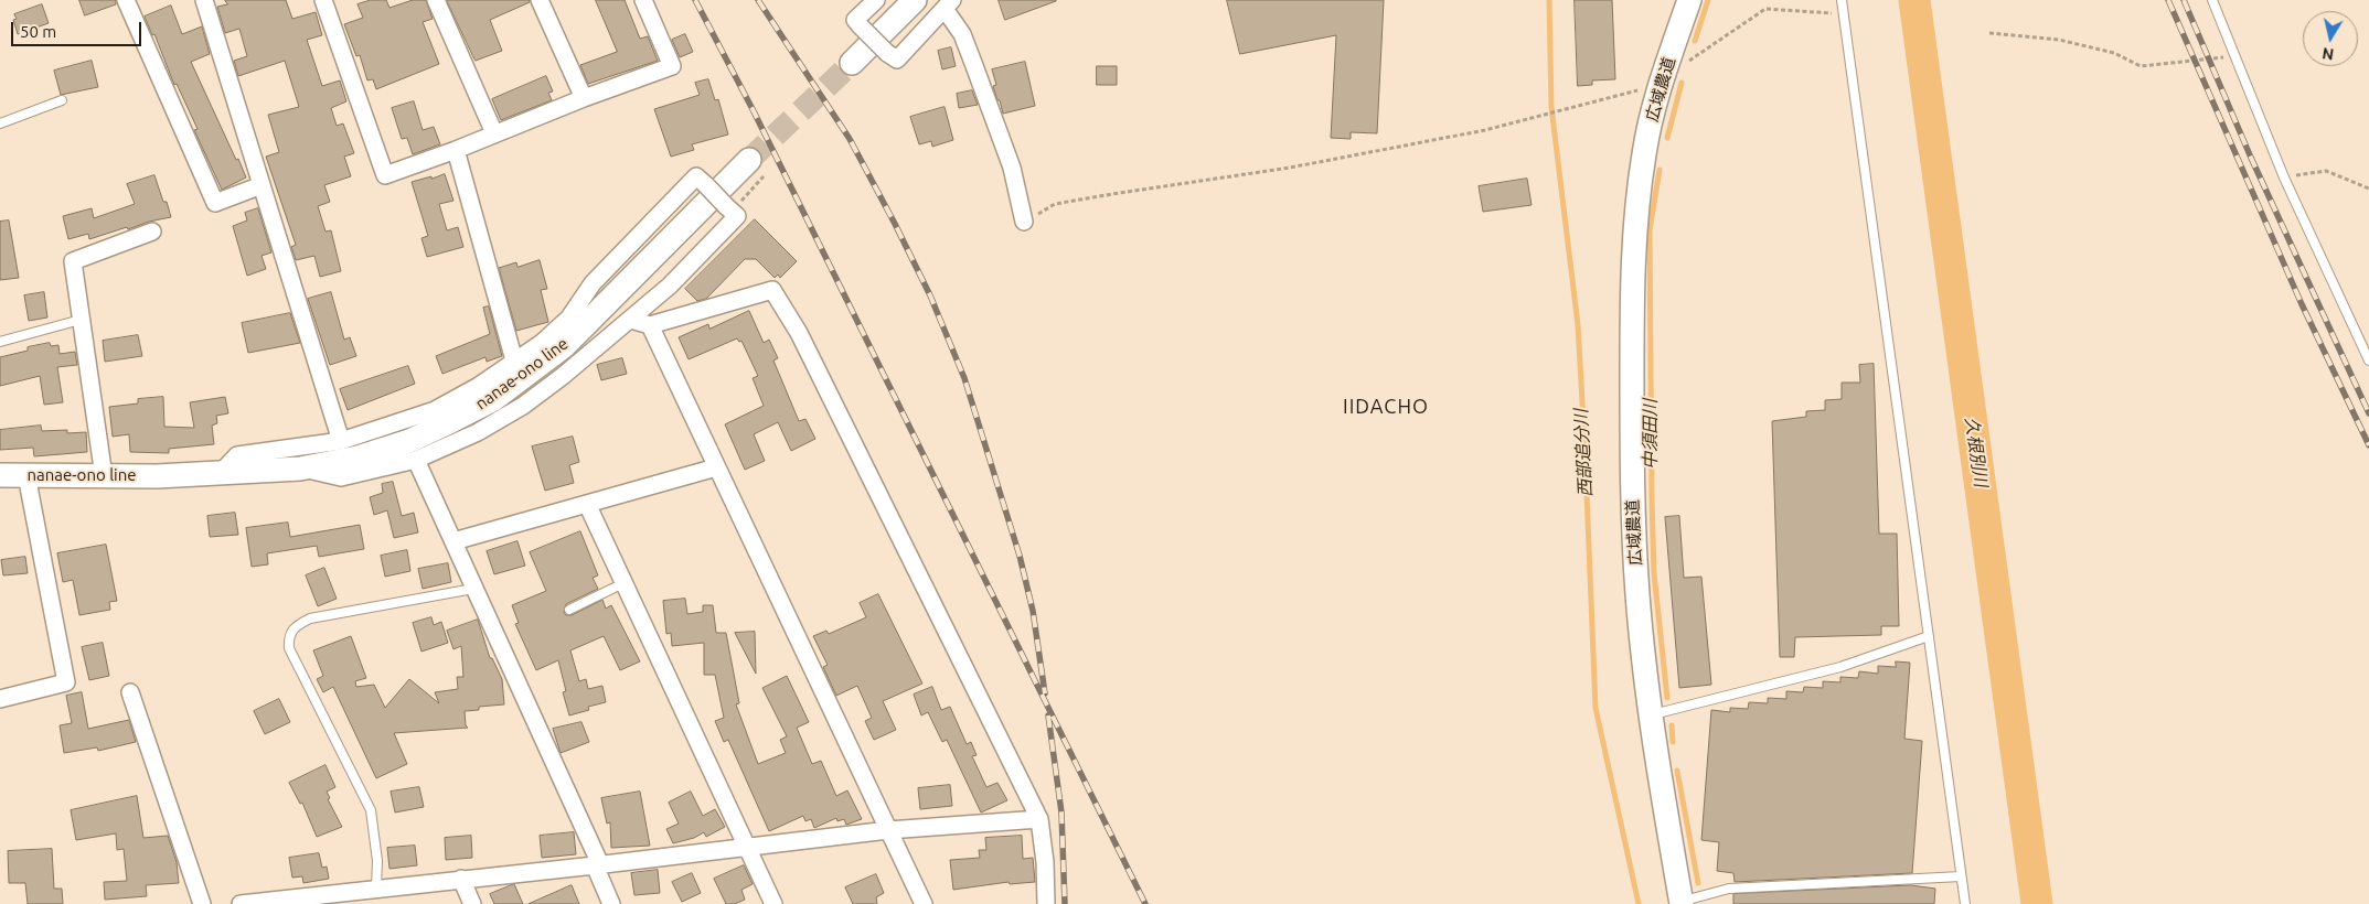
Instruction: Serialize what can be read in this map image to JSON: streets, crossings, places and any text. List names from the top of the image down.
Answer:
{
  "streets": {
    "main road": ["広域農道", "nanae-ono line"]
  },
  "districts": ["IIDACHO"],
  "water": ["中須田川", "久根別川", "西部追分川"],
  "scale_bar": "50 m",
  "north": "bottom"
}
